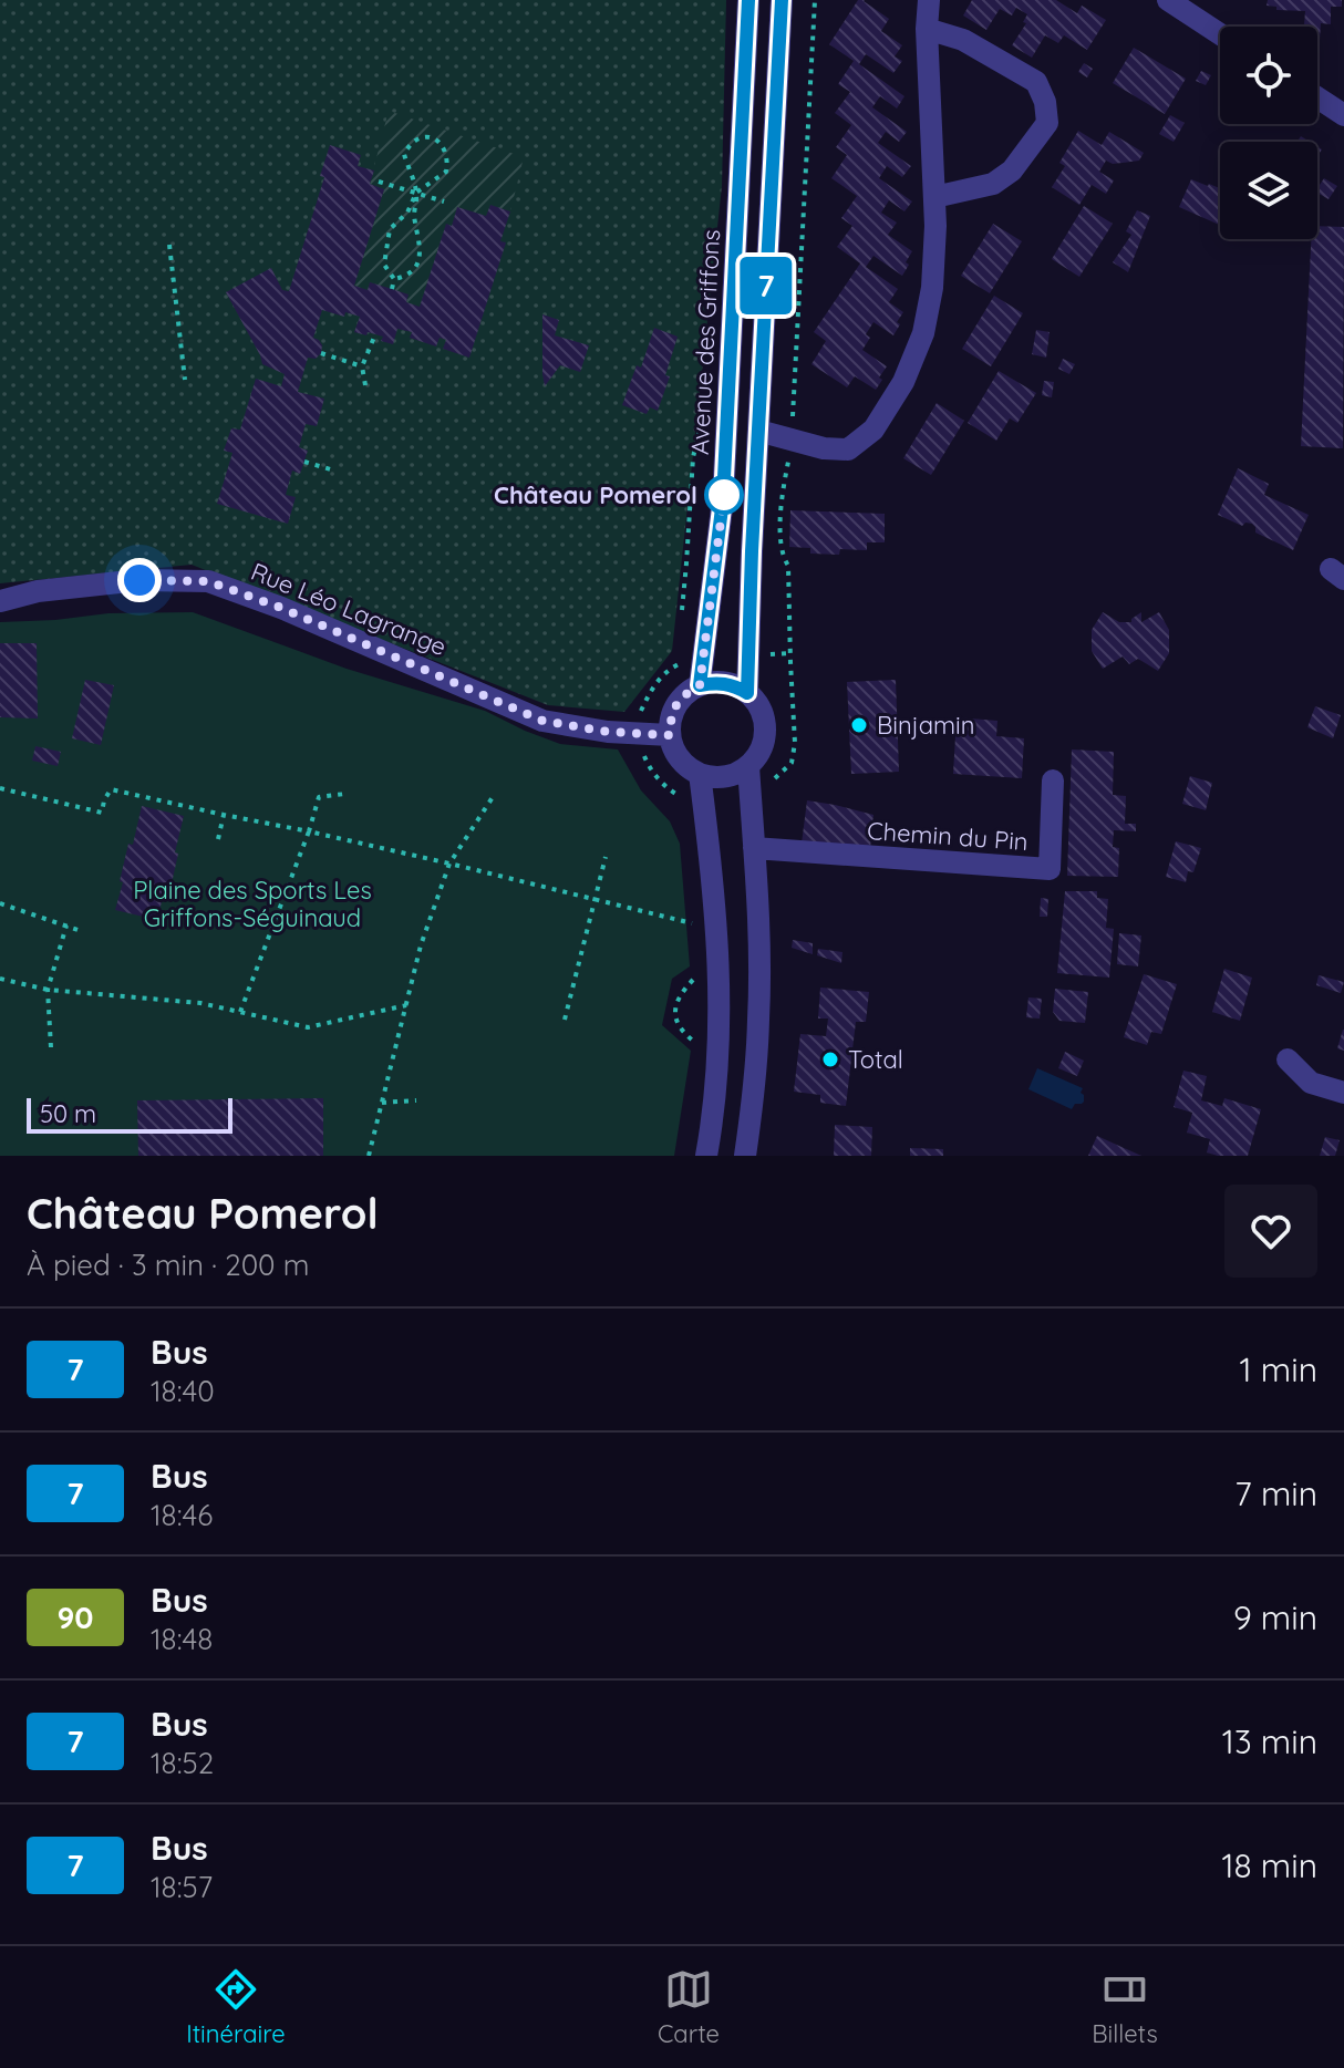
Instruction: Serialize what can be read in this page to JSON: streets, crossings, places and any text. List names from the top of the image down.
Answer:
{
  "streets": {
    "street": ["Avenue des Griffons", "Rue Léo Lagrange", "Chemin du Pin"]
  },
  "crossings": [
    ["Avenue des Griffons", "Rue Léo Lagrange"]
  ],
  "parks": ["Plaine des Sports Les Griffons-Séguinaud"],
  "places": ["Château Pomerol", "Binjamin", "Total"],
  "lines": ["bus line 7"],
  "scale_bar": "50 m",
  "page": {
    "on_map": "7",
    "scale": "50 m",
    "heading": ["Château Pomerol", "À pied · 3 min · 200 m"],
    "list": [
      {
        "mark": "7",
        "name": "Bus",
        "note": "18:40",
        "value": "1 min"
      },
      {
        "mark": "7",
        "name": "Bus",
        "note": "18:46",
        "value": "7 min"
      },
      {
        "mark": "90",
        "name": "Bus",
        "note": "18:48",
        "value": "9 min"
      },
      {
        "mark": "7",
        "name": "Bus",
        "note": "18:52",
        "value": "13 min"
      },
      {
        "mark": "7",
        "name": "Bus",
        "note": "18:57",
        "value": "18 min"
      }
    ],
    "tabs": ["Itinéraire", "Carte", "Billets"]
  }
}
